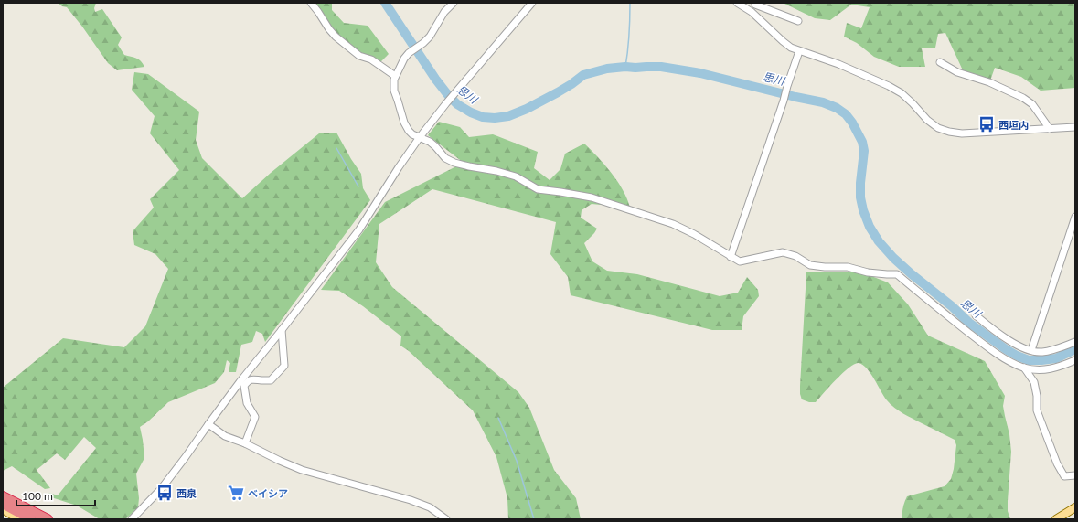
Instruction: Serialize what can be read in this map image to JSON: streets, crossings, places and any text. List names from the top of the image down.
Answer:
{
  "water": ["思川"],
  "places": {
    "bus stop": ["西垣内", "西泉"],
    "supermarket": ["ベイシア"]
  },
  "scale_bar": "100 m"
}
